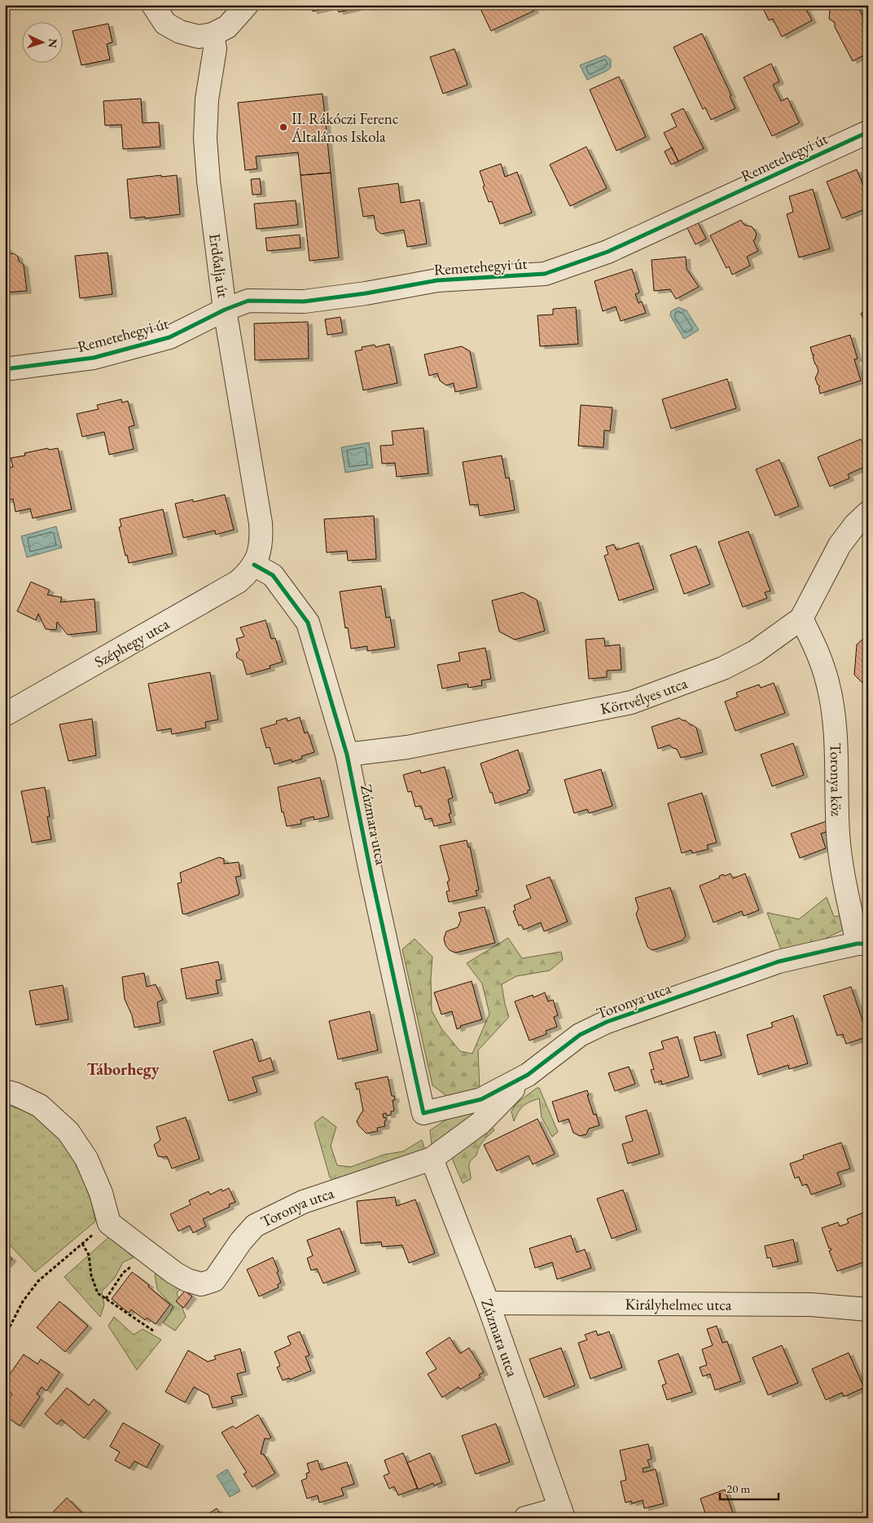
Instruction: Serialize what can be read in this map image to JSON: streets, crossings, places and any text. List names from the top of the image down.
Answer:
{
  "streets": {
    "street": [
      "Remetehegyi út",
      "Erdőalja út",
      "Széphegy utca",
      "Körtvélyes utca",
      "Toronya köz",
      "Zúzmara utca",
      "Toronya utca",
      "Királyhelmec utca"
    ]
  },
  "crossings": [
    ["Remetehegyi út", "Erdőalja út"],
    ["Erdőalja út", "Széphegy utca"],
    ["Erdőalja út", "Zúzmara utca"],
    ["Széphegy utca", "Zúzmara utca"],
    ["Körtvélyes utca", "Toronya köz"],
    ["Körtvélyes utca", "Zúzmara utca"],
    ["Toronya köz", "Toronya utca"],
    ["Zúzmara utca", "Toronya utca"],
    ["Zúzmara utca", "Királyhelmec utca"]
  ],
  "districts": ["Táborhegy"],
  "places": ["II. Rákóczi Ferenc Általános Iskola"],
  "scale_bar": "20 m",
  "north": "right"
}
